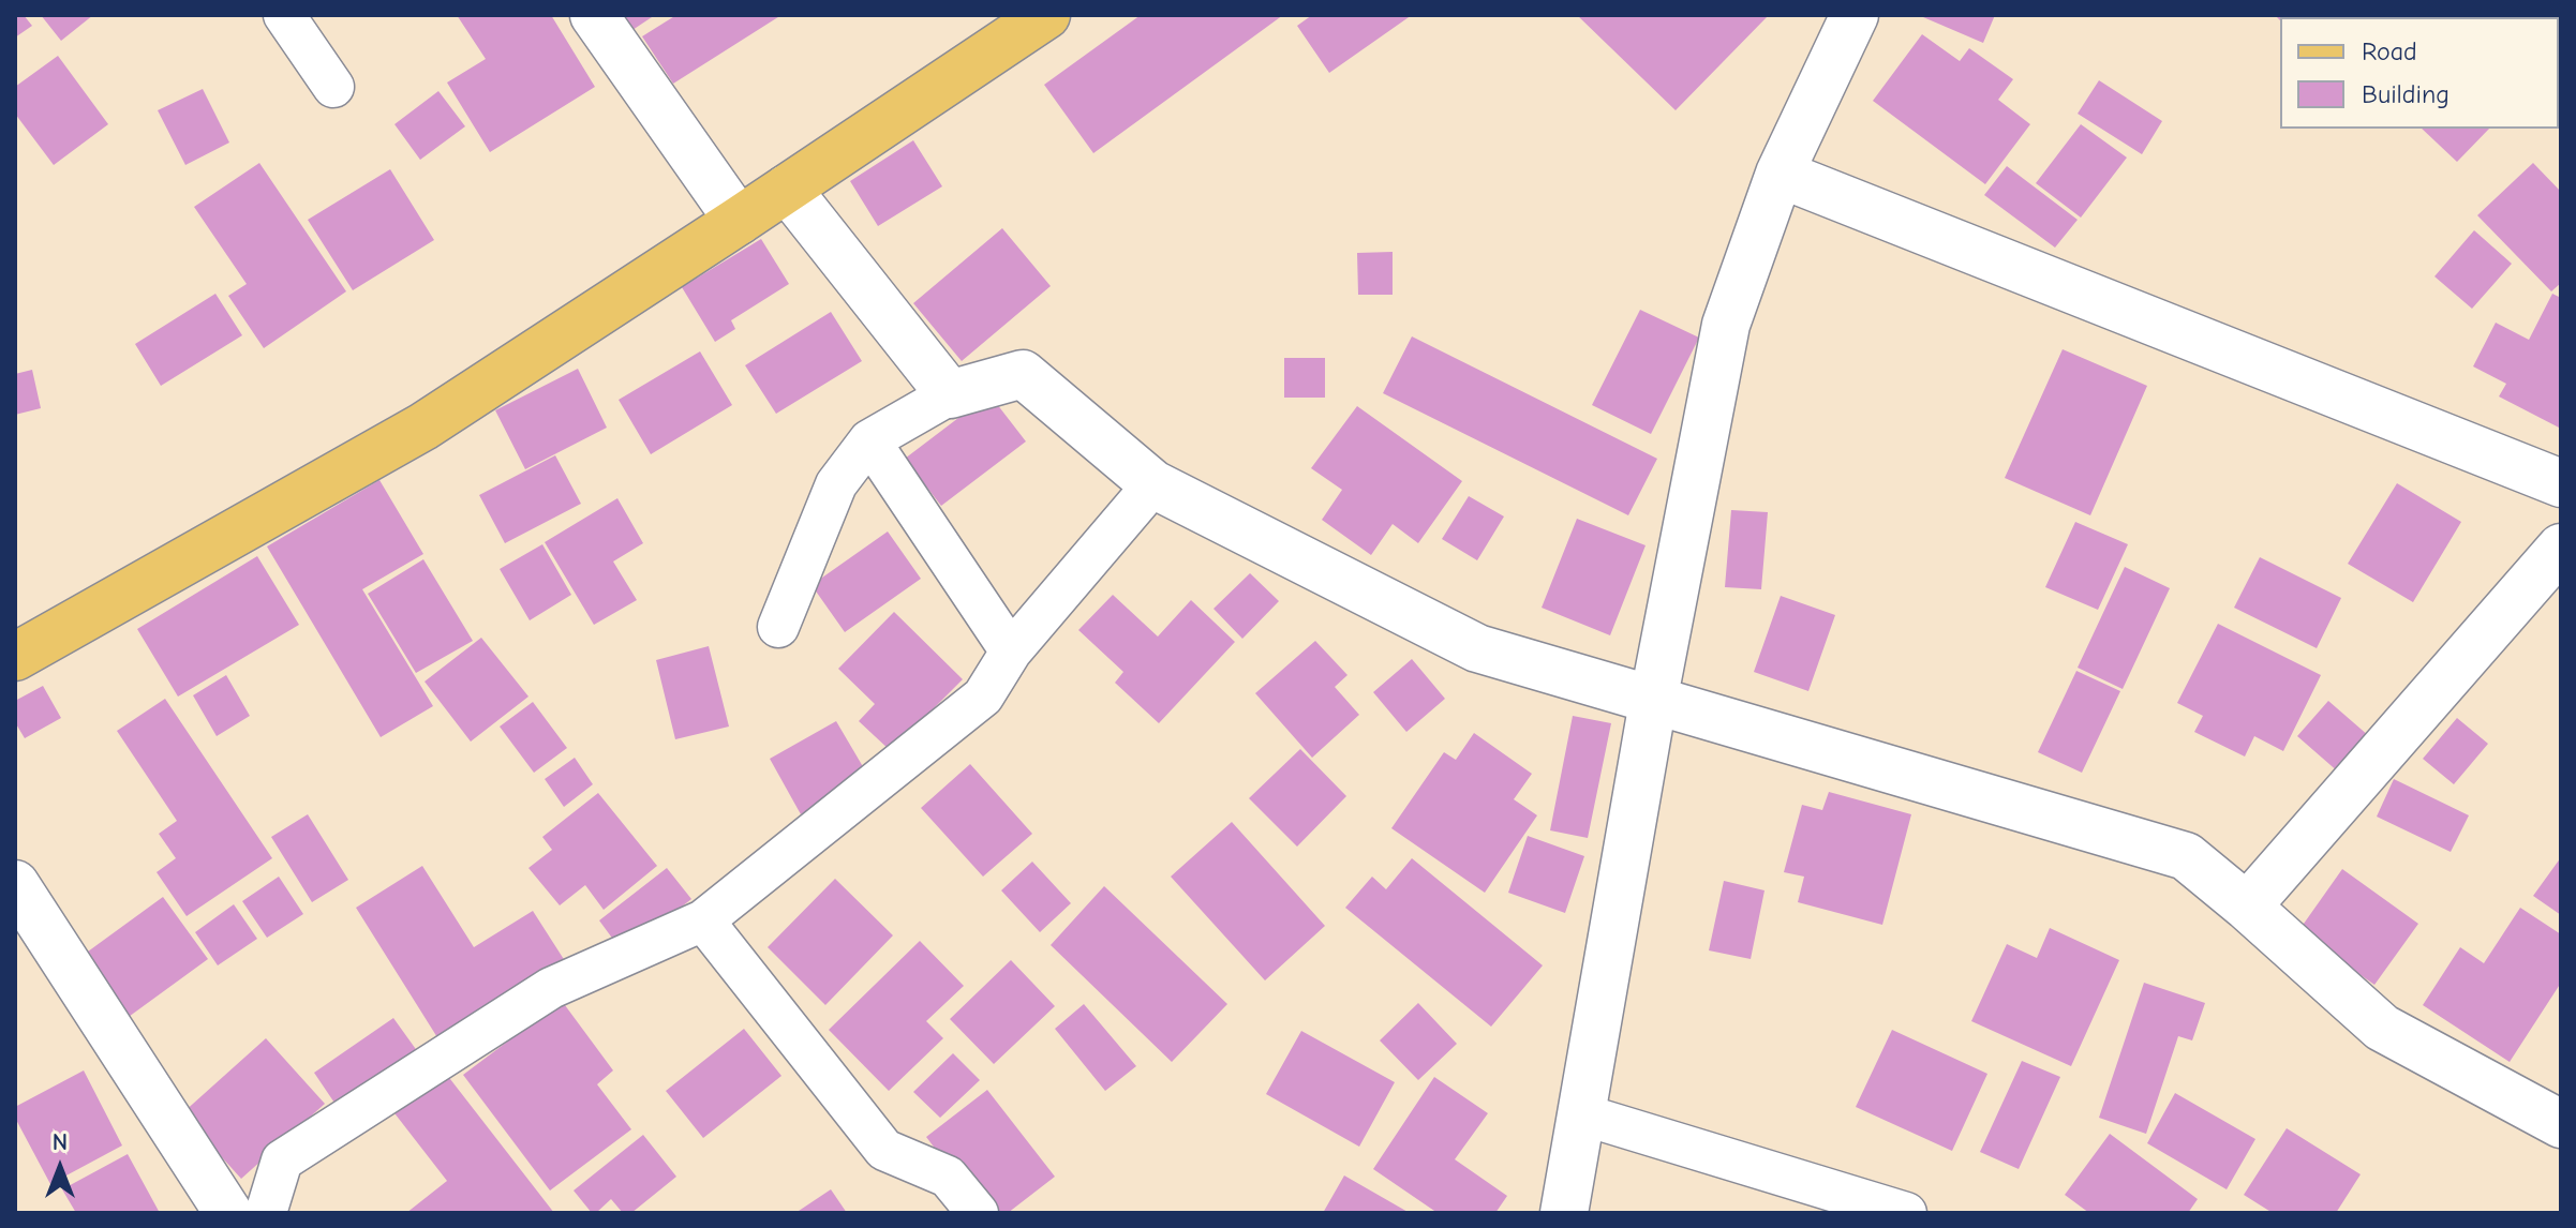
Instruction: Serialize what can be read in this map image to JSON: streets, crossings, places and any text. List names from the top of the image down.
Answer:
{
  "legend": ["Road", "Building"],
  "north": "top"
}
